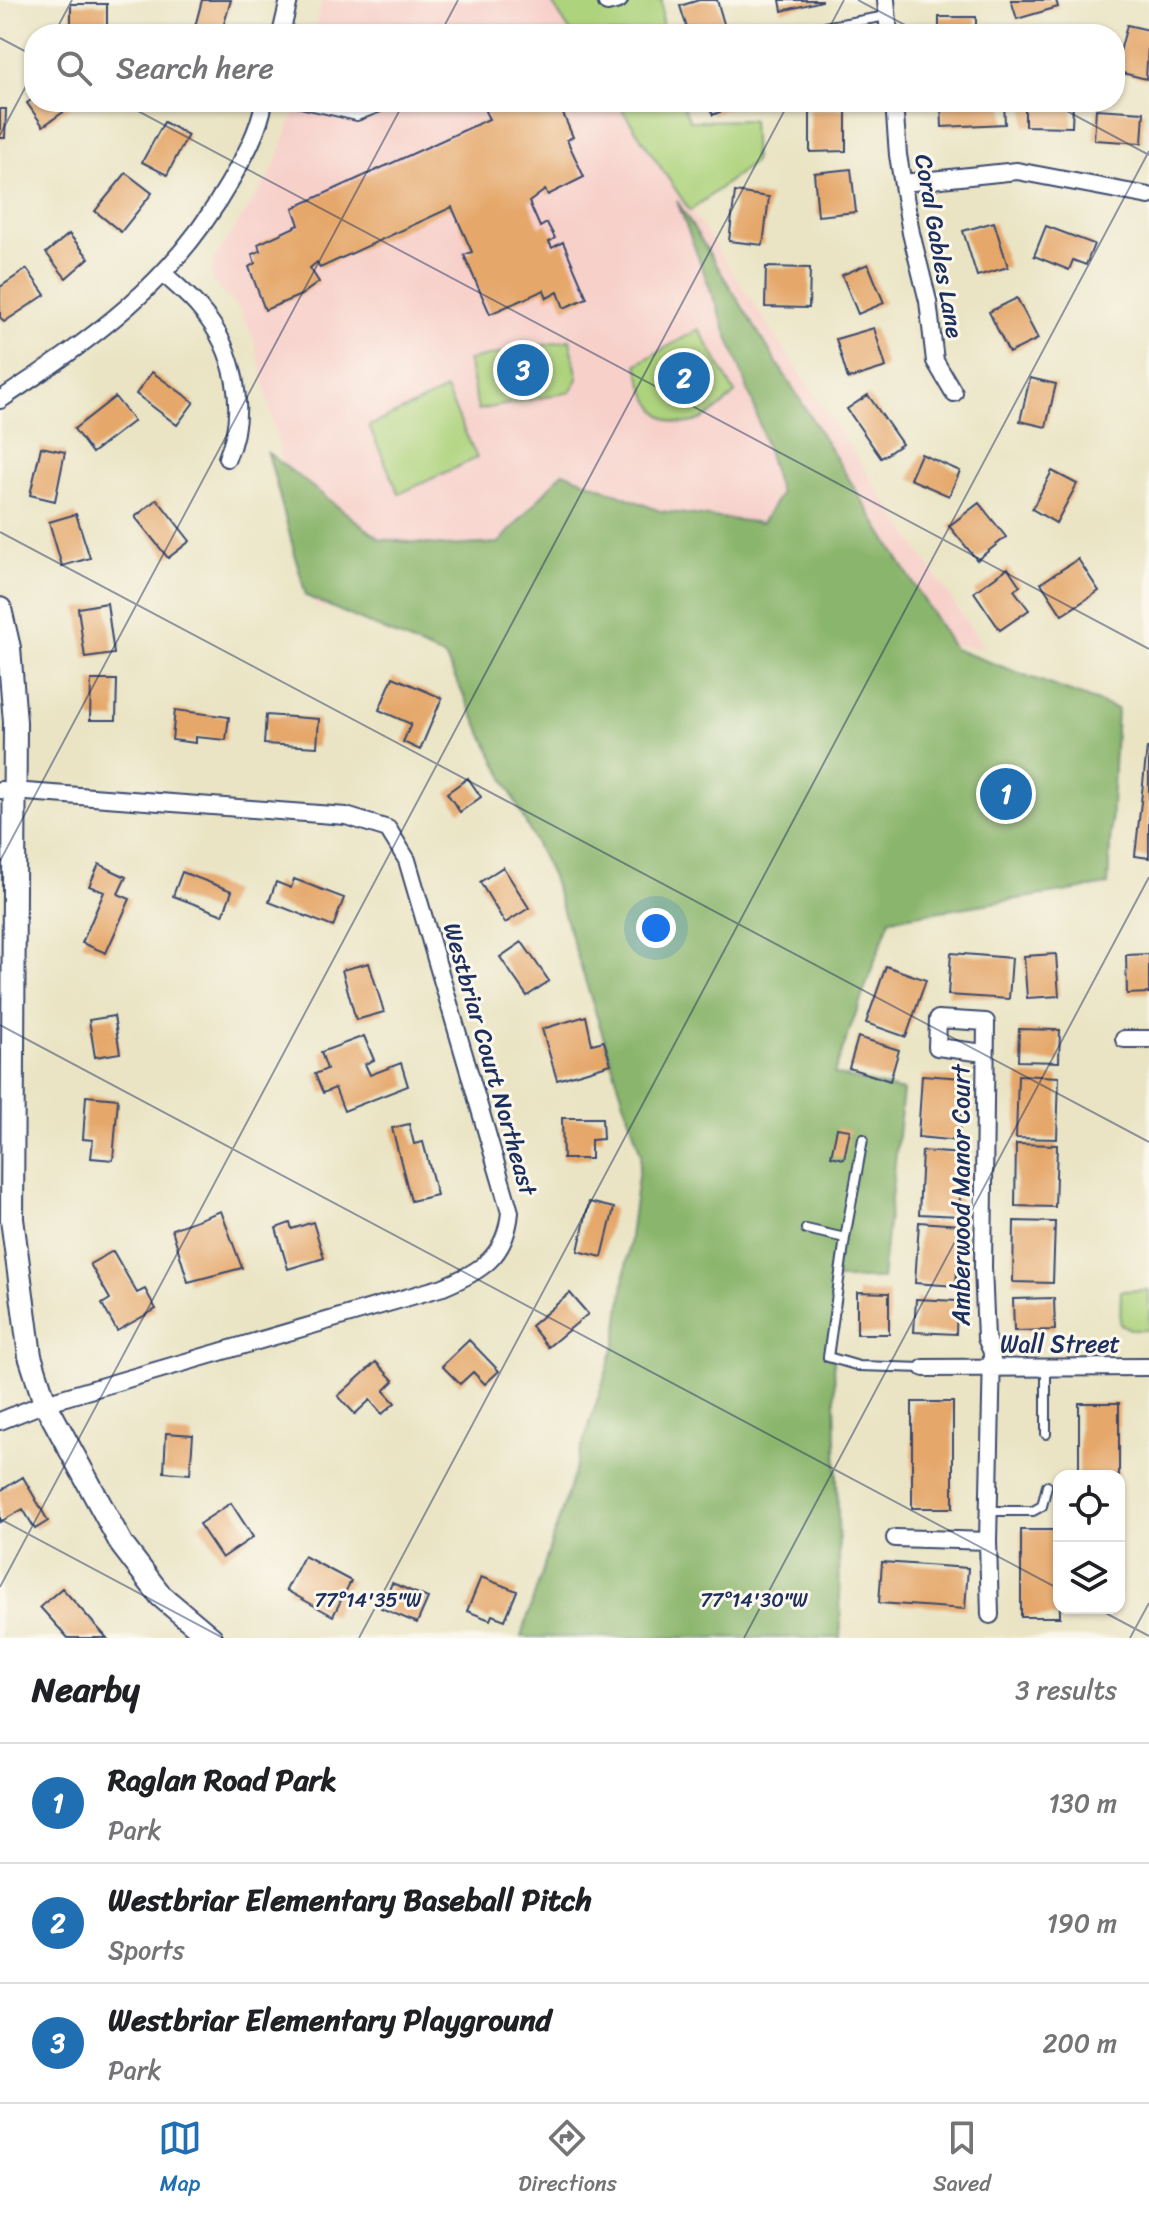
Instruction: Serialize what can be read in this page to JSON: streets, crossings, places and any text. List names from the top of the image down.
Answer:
{
  "streets": {
    "street": [
      "Coral Gables Lane",
      "Westbriar Court Northeast",
      "Amberwood Manor Court",
      "Wall Street"
    ]
  },
  "crossings": [
    ["Amberwood Manor Court", "Wall Street"]
  ],
  "page": {
    "search": "Search here",
    "pins": ["3", "2", "1"],
    "heading": ["Nearby", "3 results"],
    "list": [
      {
        "mark": "1",
        "name": "Raglan Road Park",
        "note": "Park",
        "value": "130 m"
      },
      {
        "mark": "2",
        "name": "Westbriar Elementary Baseball Pitch",
        "note": "Sports",
        "value": "190 m"
      },
      {
        "mark": "3",
        "name": "Westbriar Elementary Playground",
        "note": "Park",
        "value": "200 m"
      }
    ],
    "nav": ["Map", "Directions", "Saved"]
  },
  "coordinates": ["77°14'35\"W", "77°14'30\"W"]
}
